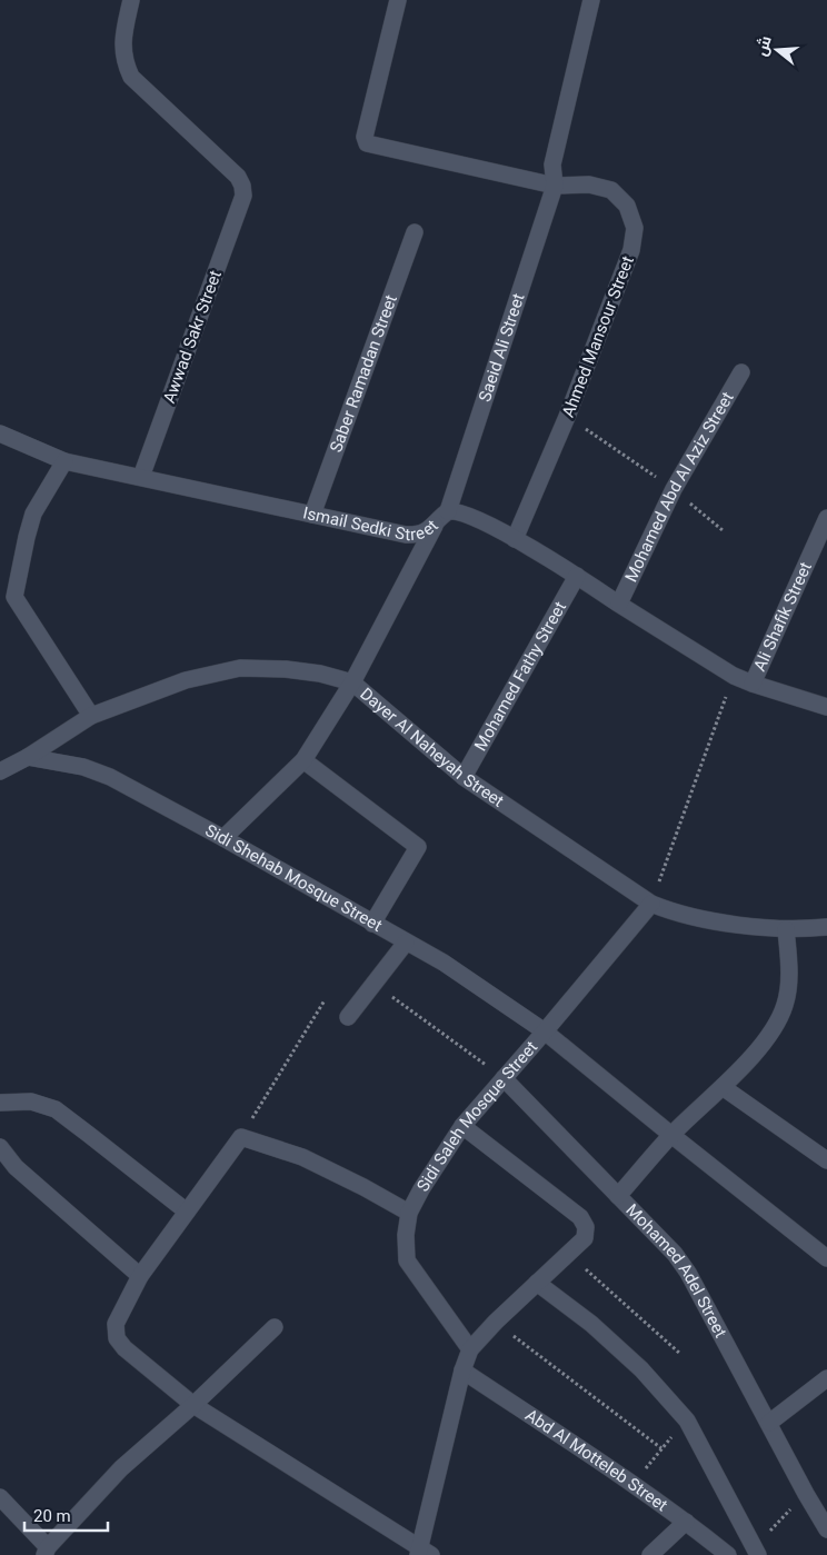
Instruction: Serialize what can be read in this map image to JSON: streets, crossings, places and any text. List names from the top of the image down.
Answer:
{
  "streets": {
    "street": [
      "Awwad Sakr Street",
      "Ahmed Mansour Street",
      "Saeid Ali Street",
      "Saber Ramadan Street",
      "Mohamed Abd Al Aziz Street",
      "Ismail Sedki Street",
      "Ali Shafik Street",
      "Mohamed Fathy Street",
      "Dayer Al Naheyah Street",
      "Sidi Shehab Mosque Street",
      "Sidi Saleh Mosque Street",
      "Mohamed Adel Street",
      "Abd Al Motteleb Street"
    ]
  },
  "crossings": [
    ["Awwad Sakr Street", "Ismail Sedki Street"],
    ["Ahmed Mansour Street", "Saeid Ali Street"],
    ["Ahmed Mansour Street", "Ismail Sedki Street"],
    ["Saeid Ali Street", "Ismail Sedki Street"],
    ["Saber Ramadan Street", "Ismail Sedki Street"],
    ["Mohamed Abd Al Aziz Street", "Ismail Sedki Street"],
    ["Ismail Sedki Street", "Ali Shafik Street"],
    ["Ismail Sedki Street", "Mohamed Fathy Street"],
    ["Mohamed Fathy Street", "Dayer Al Naheyah Street"],
    ["Dayer Al Naheyah Street", "Sidi Shehab Mosque Street"],
    ["Dayer Al Naheyah Street", "Sidi Saleh Mosque Street"],
    ["Sidi Shehab Mosque Street", "Sidi Saleh Mosque Street"],
    ["Sidi Saleh Mosque Street", "Mohamed Adel Street"]
  ],
  "scale_bar": "20 m",
  "north": "left"
}
